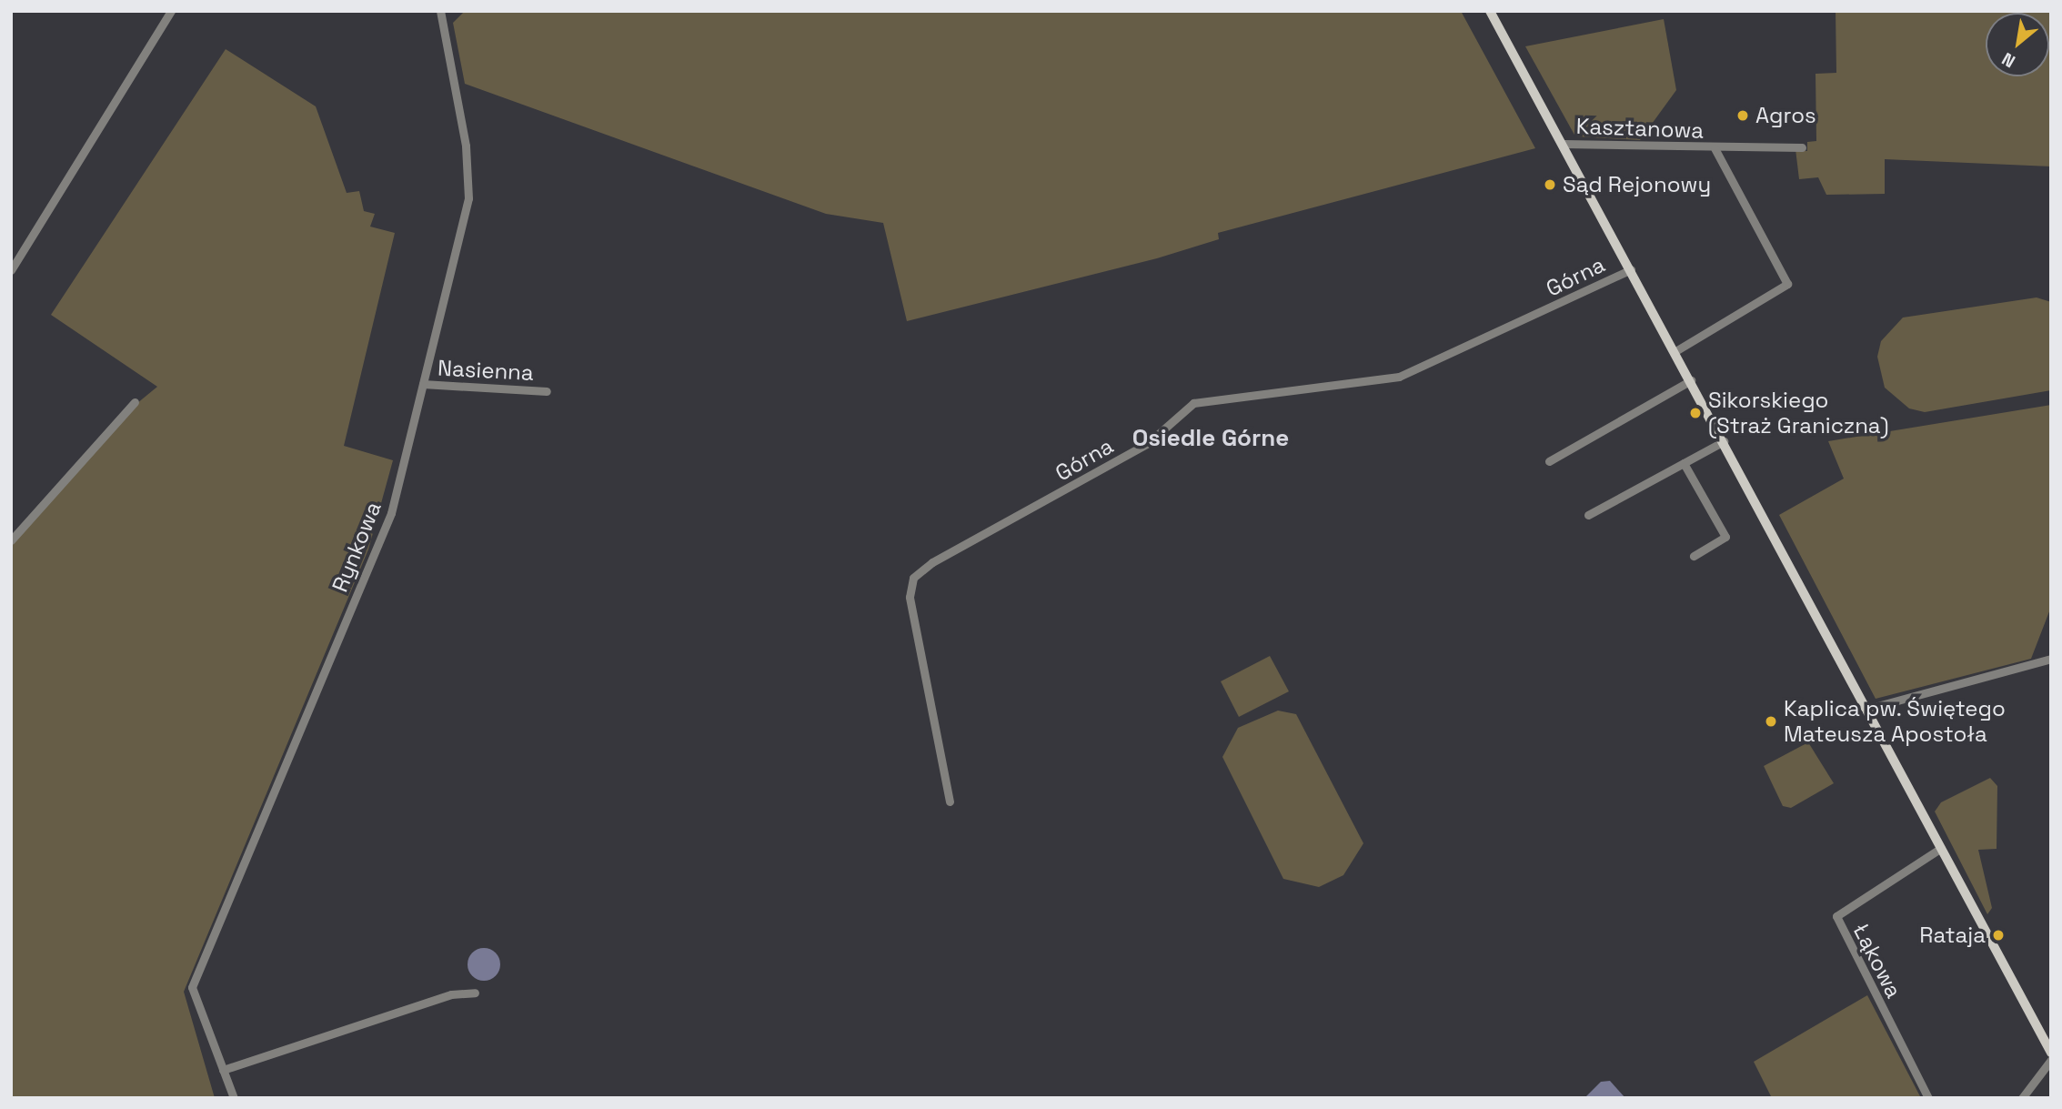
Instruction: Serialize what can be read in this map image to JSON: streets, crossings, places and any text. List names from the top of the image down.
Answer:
{
  "streets": {
    "street": [
      "Kasztanowa",
      "Górna",
      "Nasienna",
      "Rynkowa",
      "Łąkowa"
    ]
  },
  "crossings": [
    ["Nasienna", "Rynkowa"]
  ],
  "districts": ["Osiedle Górne"],
  "places": [
    "Agros",
    "Sąd Rejonowy",
    "Sikorskiego (Straż Graniczna)",
    "Kaplica pw. Świętego Mateusza Apostoła",
    "Rataja"
  ],
  "north": "bottom left"
}
